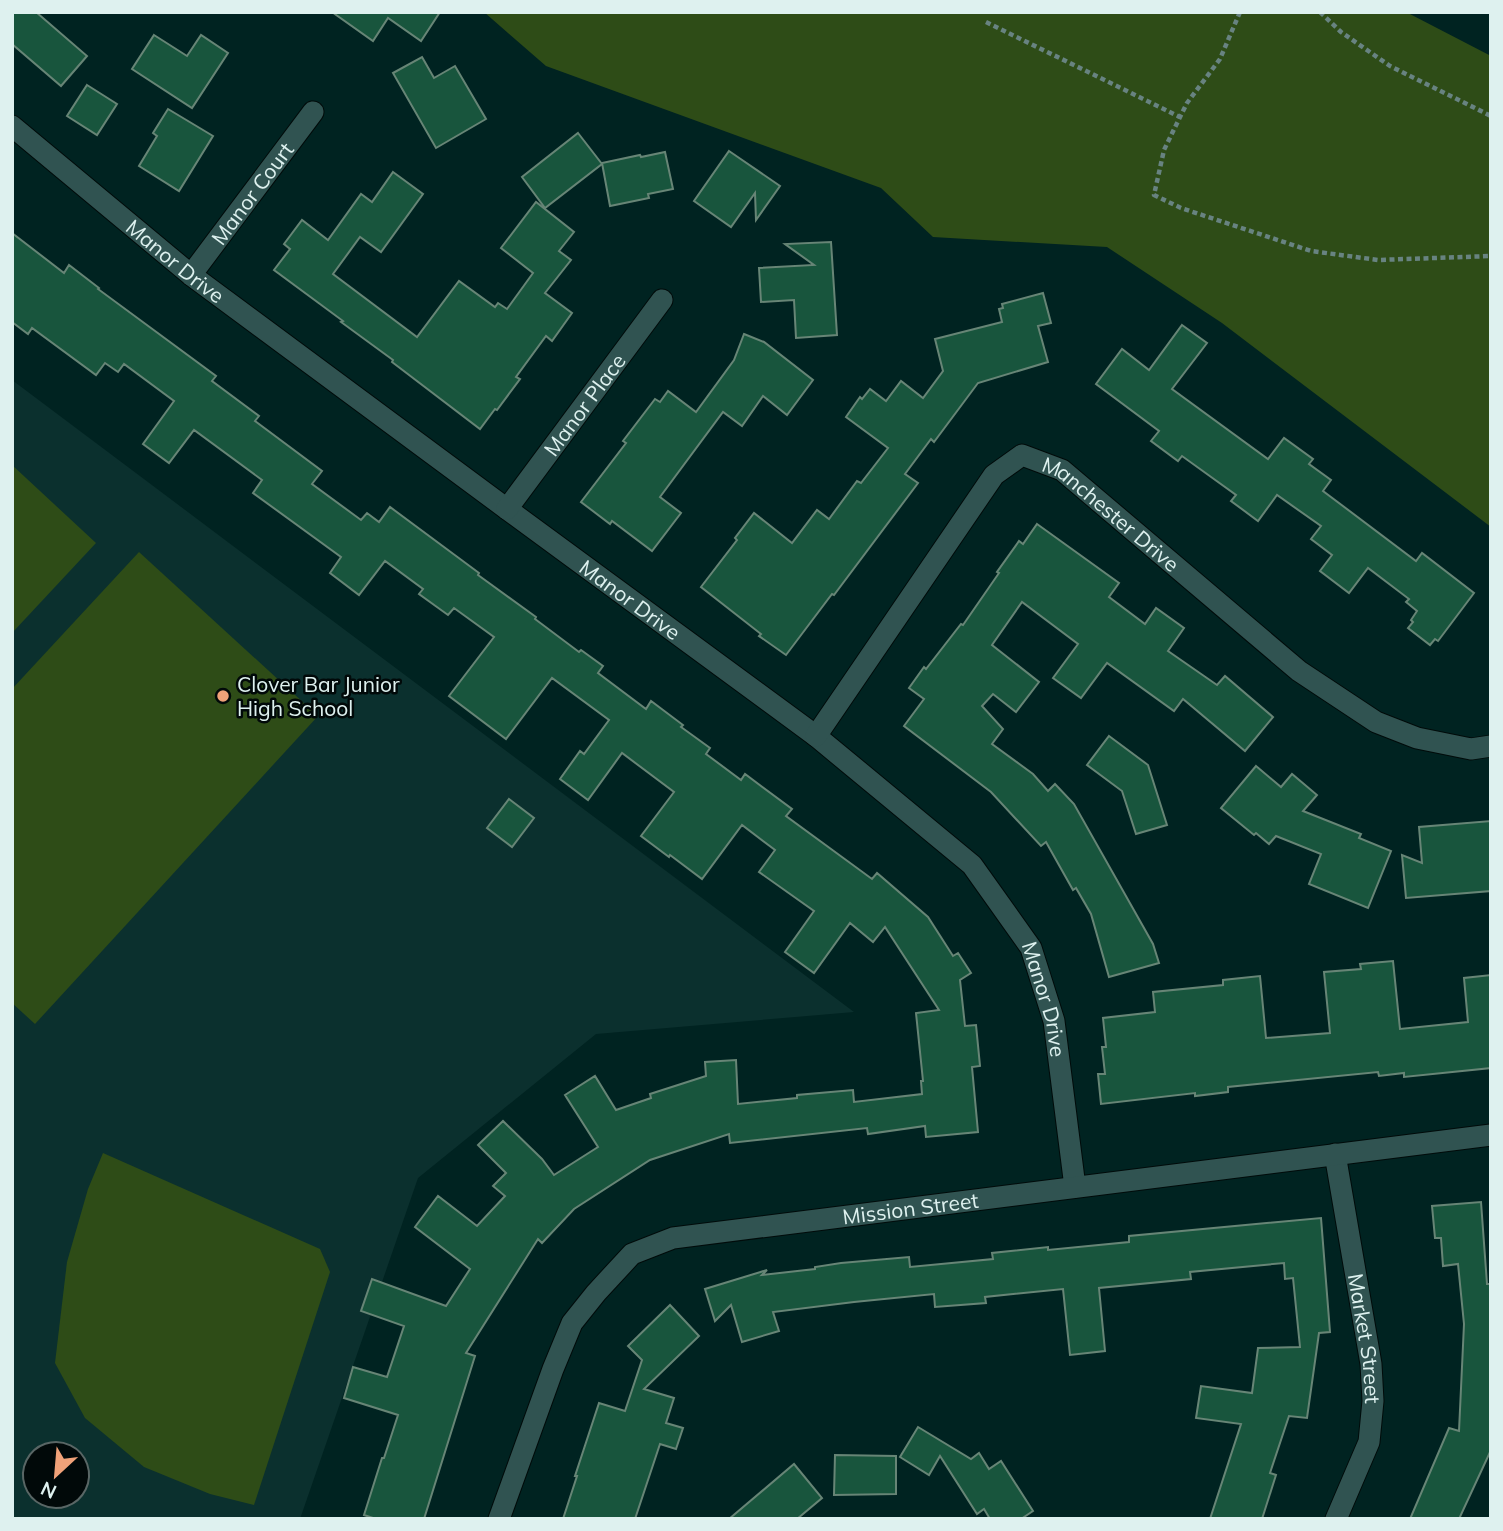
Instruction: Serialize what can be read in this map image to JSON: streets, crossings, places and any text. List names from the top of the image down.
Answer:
{
  "streets": {
    "street": [
      "Manor Court",
      "Manor Drive",
      "Manor Place",
      "Manchester Drive",
      "Mission Street",
      "Market Street"
    ]
  },
  "crossings": [
    ["Manor Court", "Manor Drive"],
    ["Manor Drive", "Manor Place"],
    ["Manor Drive", "Manchester Drive"],
    ["Manor Drive", "Mission Street"],
    ["Mission Street", "Market Street"]
  ],
  "places": ["Clover Bar Junior High School"],
  "north": "bottom left"
}
